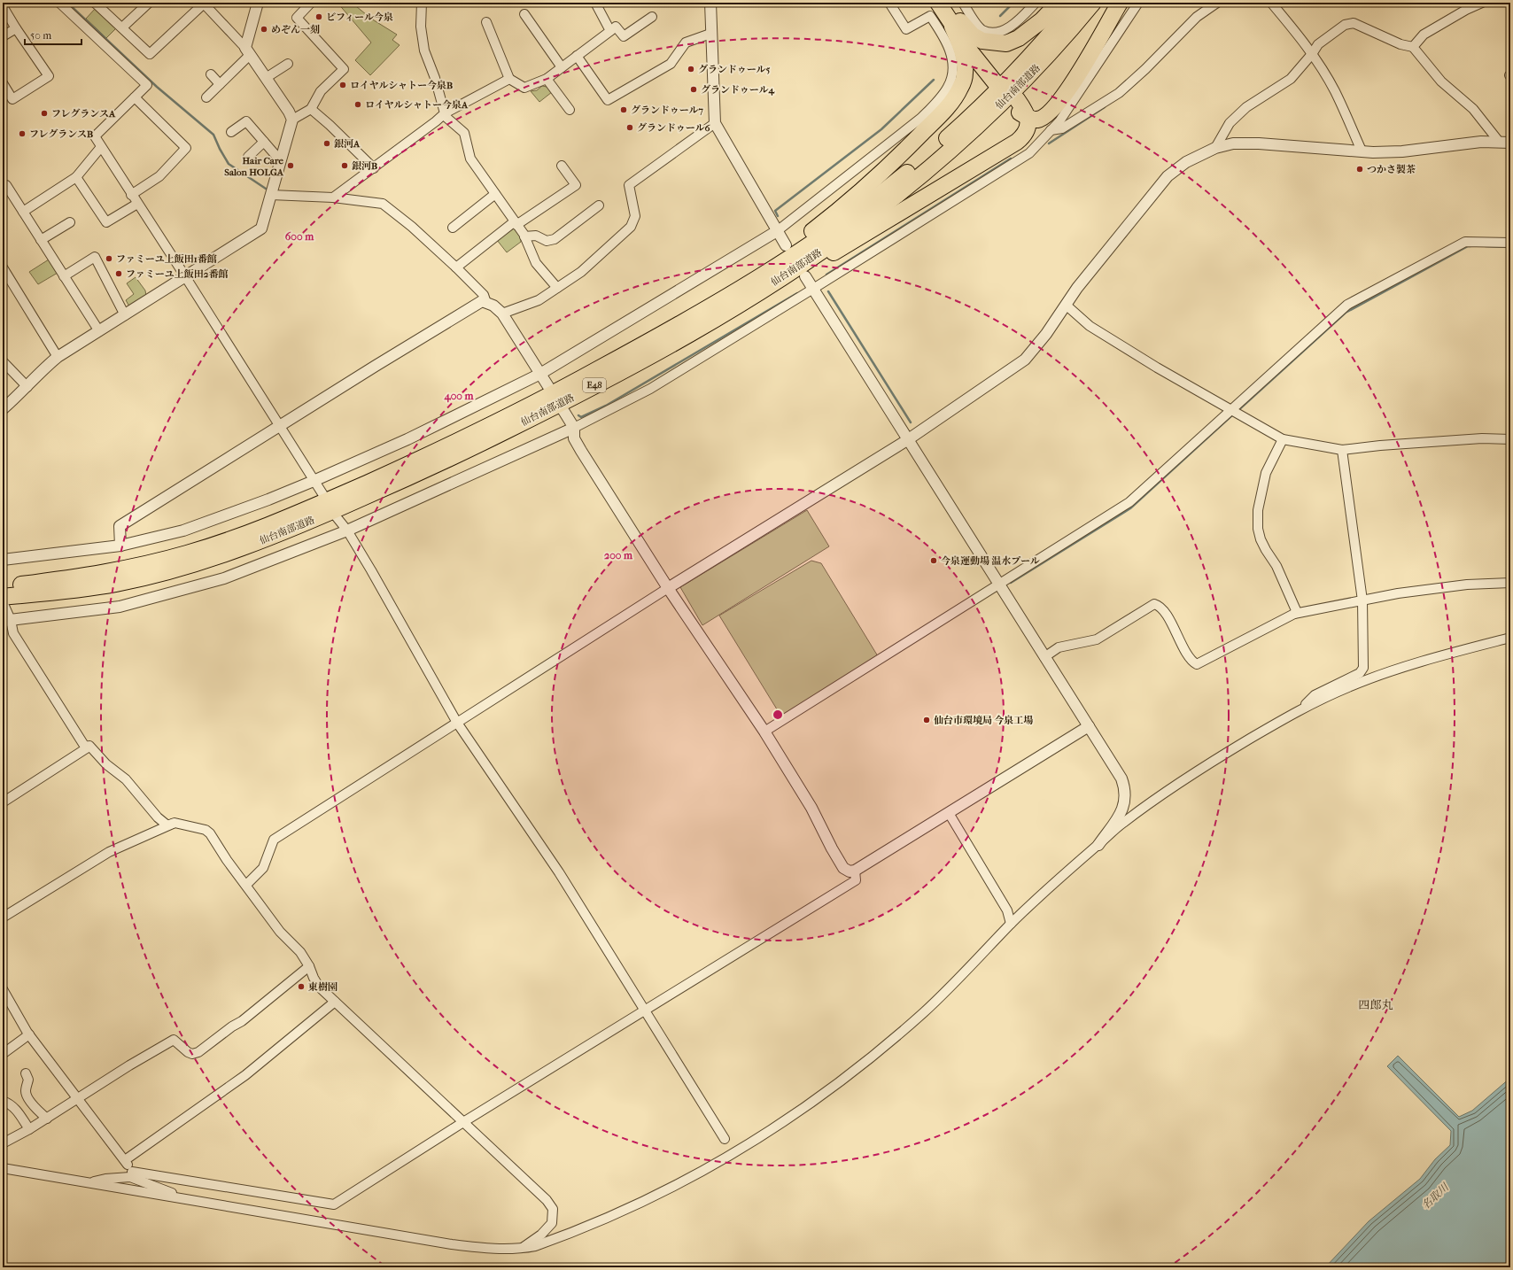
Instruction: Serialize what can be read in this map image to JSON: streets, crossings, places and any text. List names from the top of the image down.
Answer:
{
  "streets": {
    "highway": ["仙台南部道路", "E48"]
  },
  "districts": ["四郎丸"],
  "water": ["名取川"],
  "places": [
    "ビフィール今泉",
    "めぞん一刻",
    "グランドゥール5",
    "ロイヤルシャトー今泉B",
    "グランドゥール4",
    "ロイヤルシャトー今泉A",
    "グランドゥール7",
    "フレグランスA",
    "グランドゥール6",
    "フレグランスB",
    "銀河A",
    "Hair Care Salon HOLGA",
    "銀河B",
    "つかさ製茶",
    "ファミーユ上飯田1番館",
    "ファミーユ上飯田2番館",
    "今泉運動場 温水プール",
    "仙台市環境局 今泉工場",
    "東樹園"
  ],
  "scale_bar": "50 m",
  "rings": ["600 m", "400 m", "200 m"]
}
